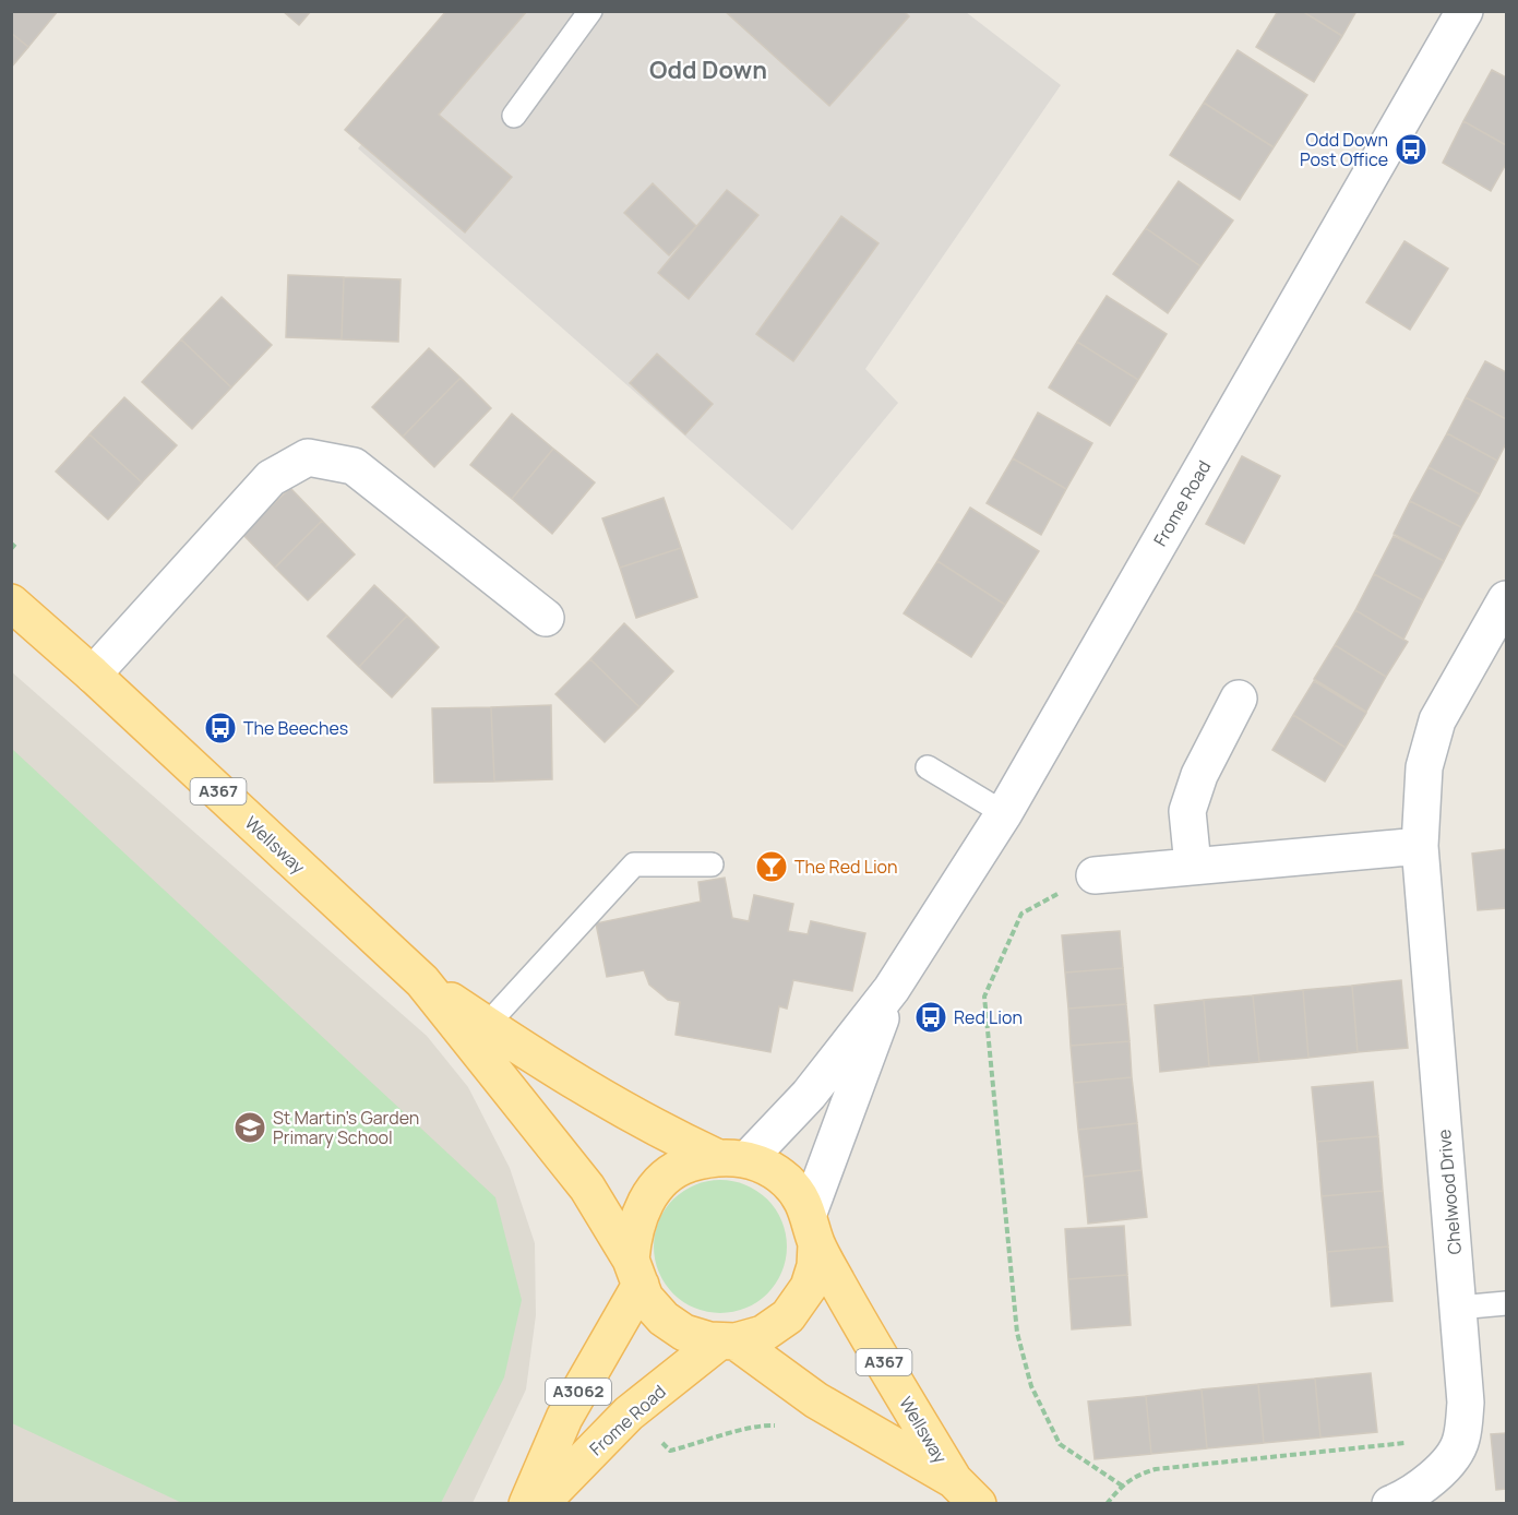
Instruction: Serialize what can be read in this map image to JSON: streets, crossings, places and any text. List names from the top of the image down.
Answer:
{
  "streets": {
    "main road": [
      "Frome Road",
      "A367",
      "Wellsway",
      "A3062"
    ],
    "street": ["Chelwood Drive"]
  },
  "crossings": [
    ["Frome Road", "Wellsway"],
    ["Frome Road", "A3062"],
    ["Wellsway", "A3062"]
  ],
  "districts": ["Odd Down"],
  "places": {
    "bus stop": ["Odd Down Post Office", "The Beeches", "Red Lion"],
    "bar": ["The Red Lion"],
    "school or university": ["St Martin's Garden Primary School"]
  }
}
